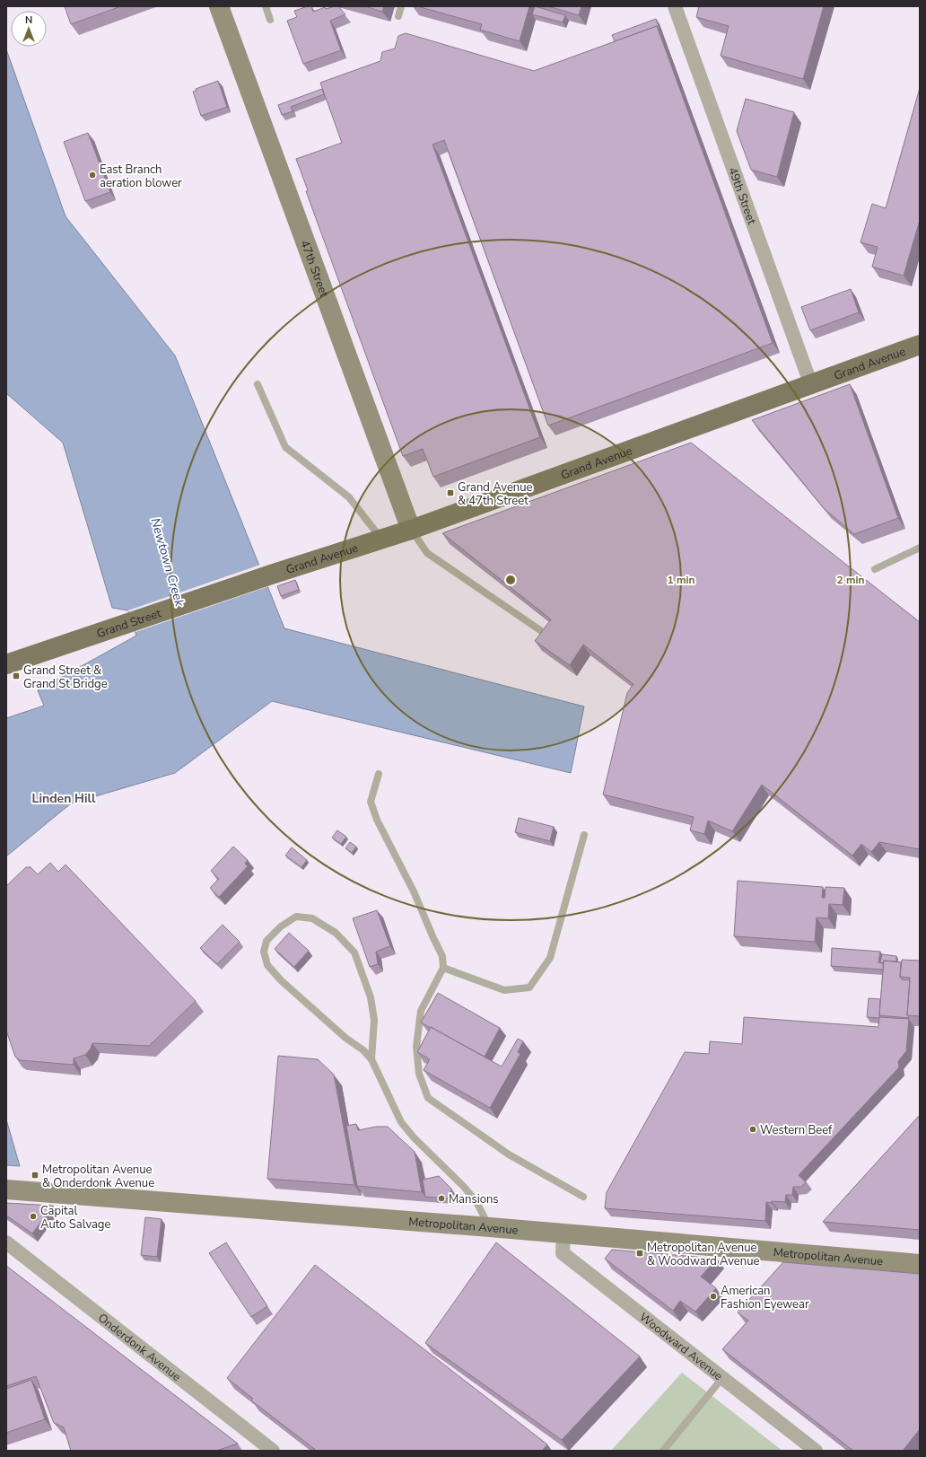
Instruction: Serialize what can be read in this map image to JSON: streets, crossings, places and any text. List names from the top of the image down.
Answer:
{
  "streets": {
    "main road": [
      "47th Street",
      "Grand Avenue",
      "Grand Street",
      "Metropolitan Avenue"
    ],
    "street": ["49th Street", "Woodward Avenue", "Onderdonk Avenue"]
  },
  "crossings": [
    ["49th Street", "Grand Avenue"],
    ["47th Street", "Grand Avenue"],
    ["Grand Avenue", "Grand Street"],
    ["Metropolitan Avenue", "Woodward Avenue"]
  ],
  "districts": ["Linden Hill"],
  "water": ["Newtown Creek"],
  "places": {
    "other": [
      "East Branch aeration blower",
      "Western Beef",
      "Mansions",
      "Capital Auto Salvage",
      "American Fashion Eyewear"
    ],
    "transit": [
      "Grand Avenue & 47th Street",
      "Grand Street & Grand St Bridge",
      "Metropolitan Avenue & Onderdonk Avenue",
      "Metropolitan Avenue & Woodward Avenue"
    ]
  },
  "north": "top",
  "rings": ["1 min", "2 min"]
}
